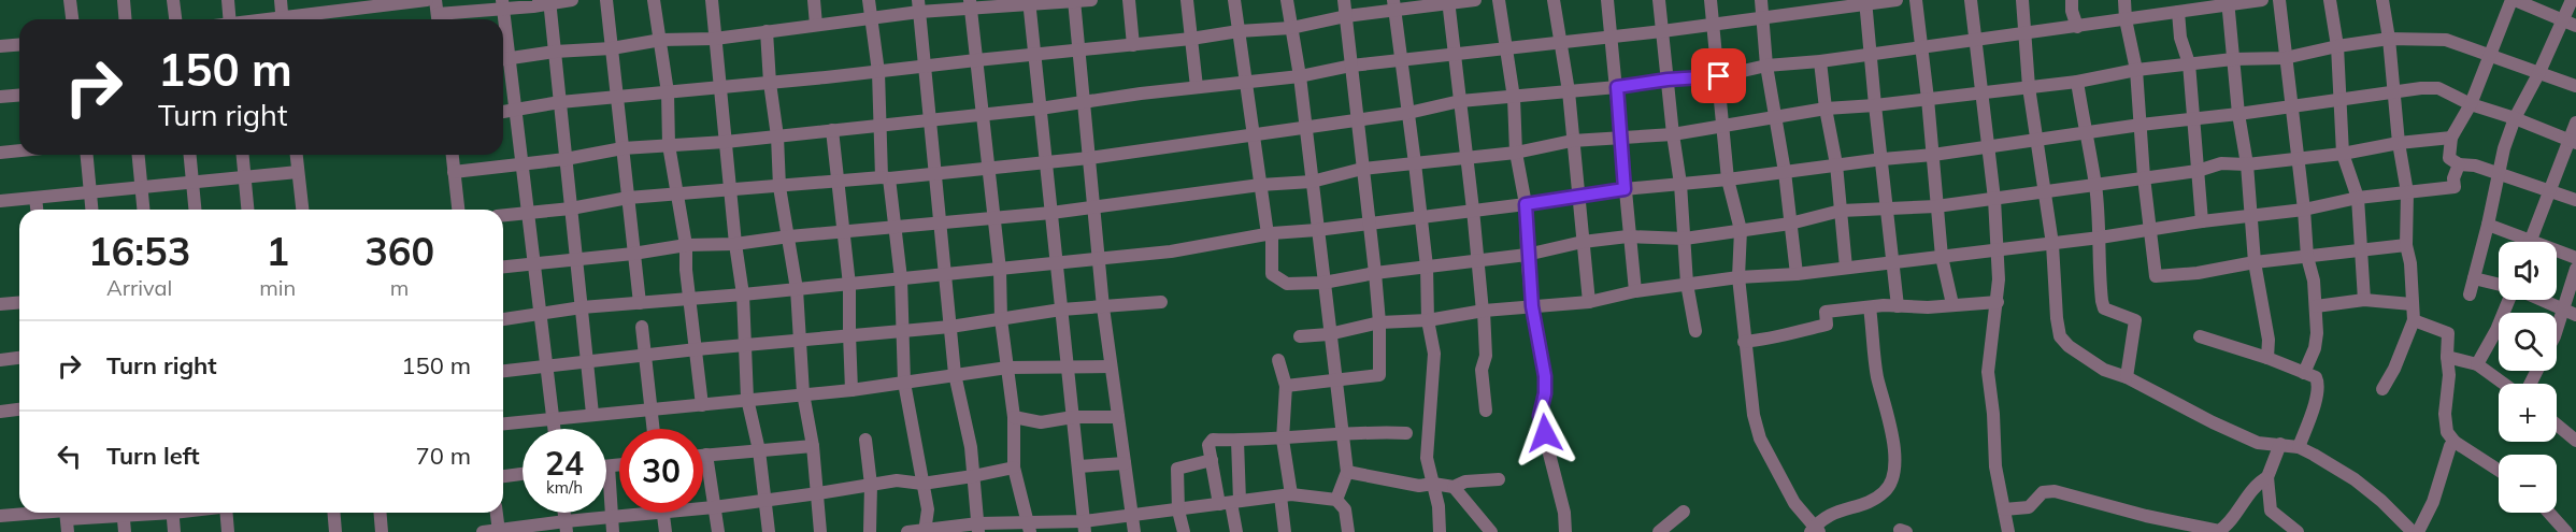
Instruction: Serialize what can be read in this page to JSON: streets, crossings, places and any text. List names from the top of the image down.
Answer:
{
  "page": {
    "turn": ["150 m", "Turn right"],
    "eta": [
      "16:53",
      "Arrival",
      "1",
      "min",
      "360",
      "m"
    ],
    "map_buttons": ["+", "−"],
    "list": [
      {
        "name": "Turn right",
        "value": "150 m"
      },
      {
        "name": "Turn left",
        "value": "70 m"
      }
    ],
    "speed": "24 km/h",
    "limit": "30"
  }
}
